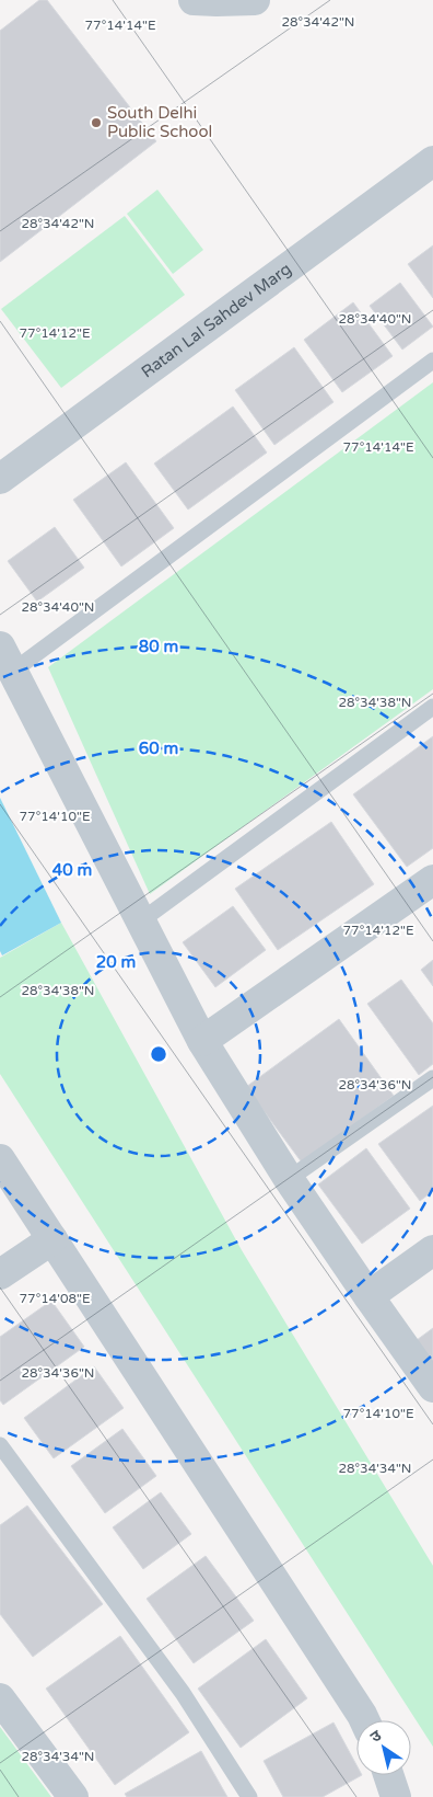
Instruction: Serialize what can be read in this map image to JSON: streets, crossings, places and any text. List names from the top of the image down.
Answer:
{
  "streets": {
    "street": ["Ratan Lal Sahdev Marg"]
  },
  "places": ["South Delhi Public School"],
  "north": "top left",
  "coordinates": [
    "28°34'42\"N",
    "77°14'14\"E",
    "28°34'40\"N",
    "77°14'12\"E",
    "28°34'38\"N",
    "77°14'10\"E",
    "28°34'36\"N",
    "77°14'08\"E",
    "28°34'34\"N"
  ],
  "rings": [
    "80 m",
    "60 m",
    "40 m",
    "20 m"
  ]
}
